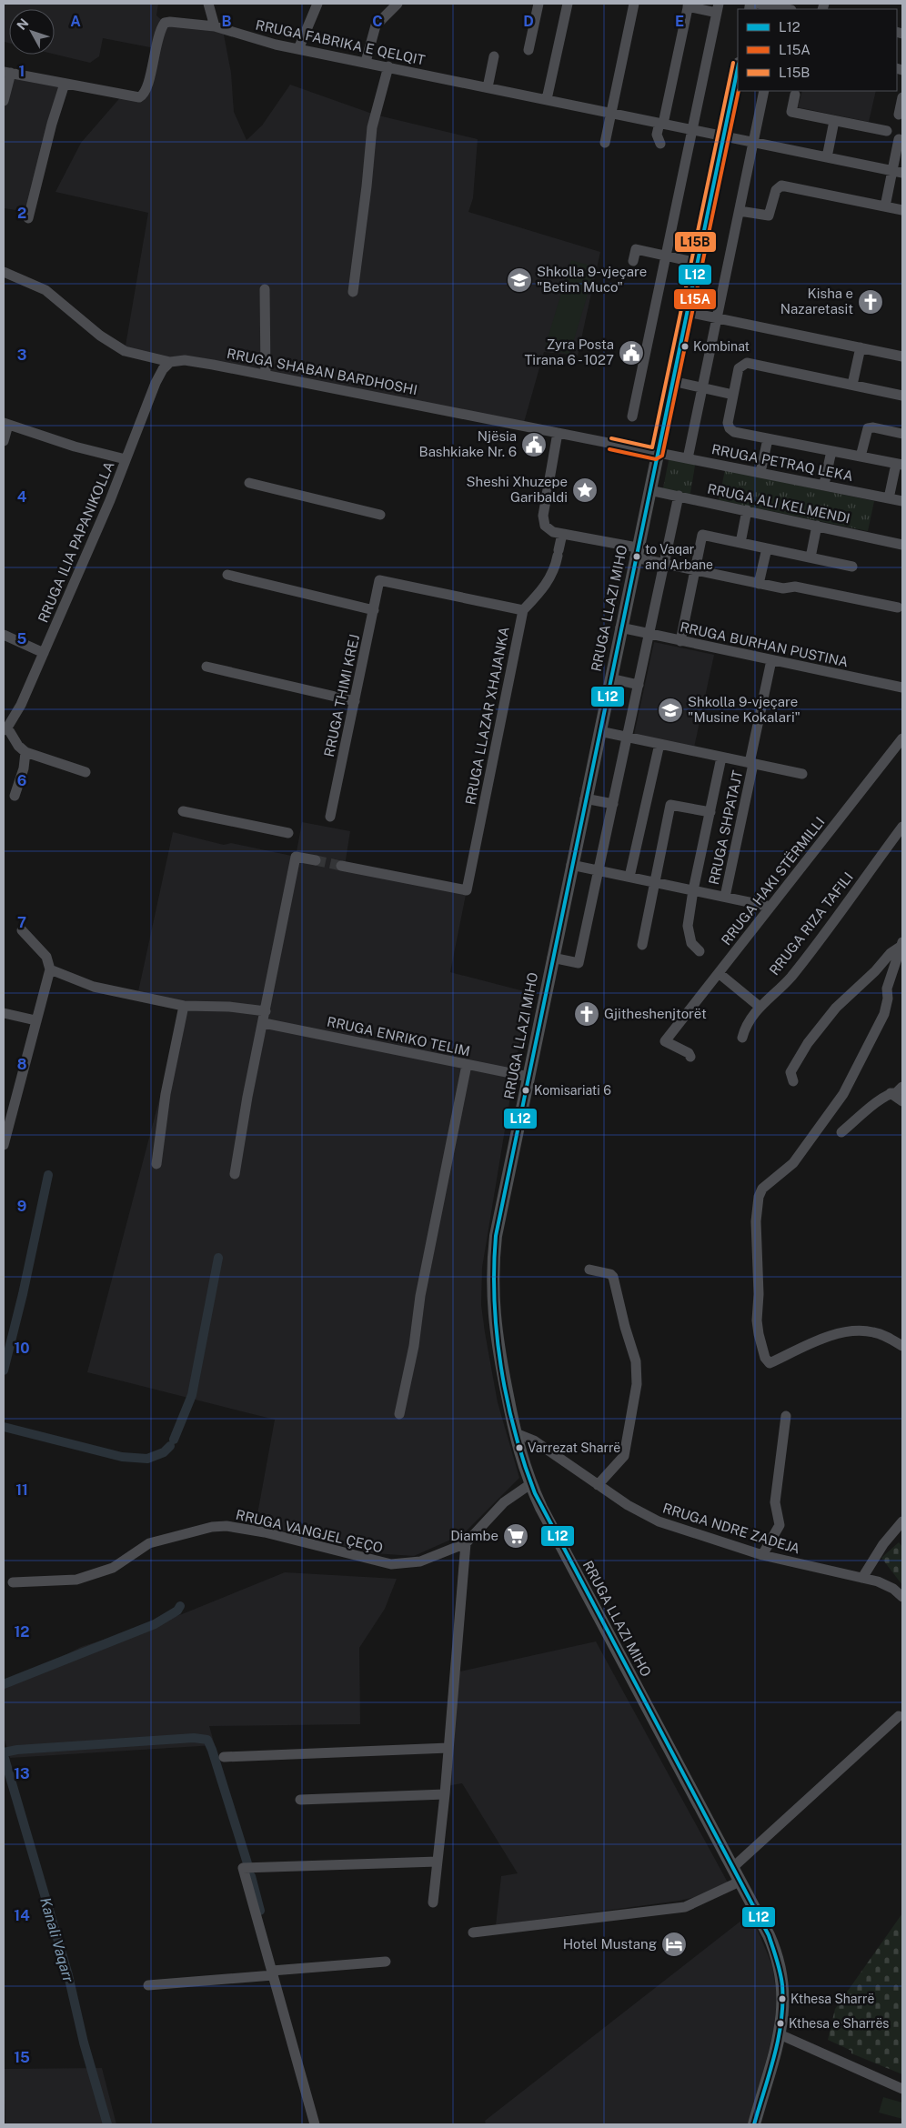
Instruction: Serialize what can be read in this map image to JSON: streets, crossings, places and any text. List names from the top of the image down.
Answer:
{
  "streets": {
    "main road": ["RRUGA LLAZI MIHO"],
    "street": [
      "RRUGA FABRIKA E QELQIT",
      "RRUGA SHABAN BARDHOSHI",
      "RRUGA PETRAQ LEKA",
      "RRUGA ALI KELMENDI",
      "RRUGA ILIA PAPANIKOLLA",
      "RRUGA BURHAN PUSTINA",
      "RRUGA THIMI KREJ",
      "RRUGA LLAZAR XHAJANKA",
      "RRUGA SHPATAJT",
      "RRUGA HAKI STËRMILLI",
      "RRUGA RIZA TAFILI",
      "RRUGA ENRIKO TELIM",
      "RRUGA NDRE ZADEJA",
      "RRUGA VANGJEL ÇEÇO"
    ]
  },
  "crossings": [
    ["RRUGA FABRIKA E QELQIT", "RRUGA LLAZI MIHO"],
    ["RRUGA SHABAN BARDHOSHI", "RRUGA PETRAQ LEKA"],
    ["RRUGA SHABAN BARDHOSHI", "RRUGA ILIA PAPANIKOLLA"],
    ["RRUGA SHABAN BARDHOSHI", "RRUGA LLAZI MIHO"],
    ["RRUGA PETRAQ LEKA", "RRUGA LLAZI MIHO"],
    ["RRUGA ALI KELMENDI", "RRUGA LLAZI MIHO"],
    ["RRUGA LLAZI MIHO", "RRUGA BURHAN PUSTINA"],
    ["RRUGA LLAZI MIHO", "RRUGA ENRIKO TELIM"],
    ["RRUGA LLAZI MIHO", "RRUGA NDRE ZADEJA"],
    ["RRUGA LLAZI MIHO", "RRUGA VANGJEL ÇEÇO"],
    ["RRUGA BURHAN PUSTINA", "RRUGA SHPATAJT"],
    ["RRUGA THIMI KREJ", "RRUGA LLAZAR XHAJANKA"]
  ],
  "water": ["Kanali Vaqarr"],
  "places": {
    "school or university": ["Shkolla 9-vjeçare \"Betim Muco\"", "Shkolla 9-vjeçare \"Musine Kokalari\""],
    "church": ["Kisha e Nazaretasit", "Gjitheshenjtorët"],
    "other": [
      "Kombinat",
      "to Vaqar and Arbane",
      "Komisariati 6",
      "Varrezat Sharrë",
      "Kthesa Sharrë",
      "Kthesa e Sharrës"
    ],
    "public building": ["Zyra Posta Tirana 6 - 1027", "Njësia Bashkiake Nr. 6"],
    "place": ["Sheshi Xhuzepe Garibaldi"],
    "supermarket": ["Diambe"],
    "hotel": ["Hotel Mustang"]
  },
  "lines": ["transit line L15B", "transit line L12", "transit line L15A"],
  "legend": ["L12", "L15A", "L15B"],
  "north": "top left",
  "grid": {
    "columns": [
      "A",
      "B",
      "C",
      "D",
      "E"
    ],
    "rows": [
      "1",
      "2",
      "3",
      "4",
      "5",
      "6",
      "7",
      "8",
      "9",
      "10",
      "11",
      "12",
      "13",
      "14",
      "15"
    ]
  }
}
